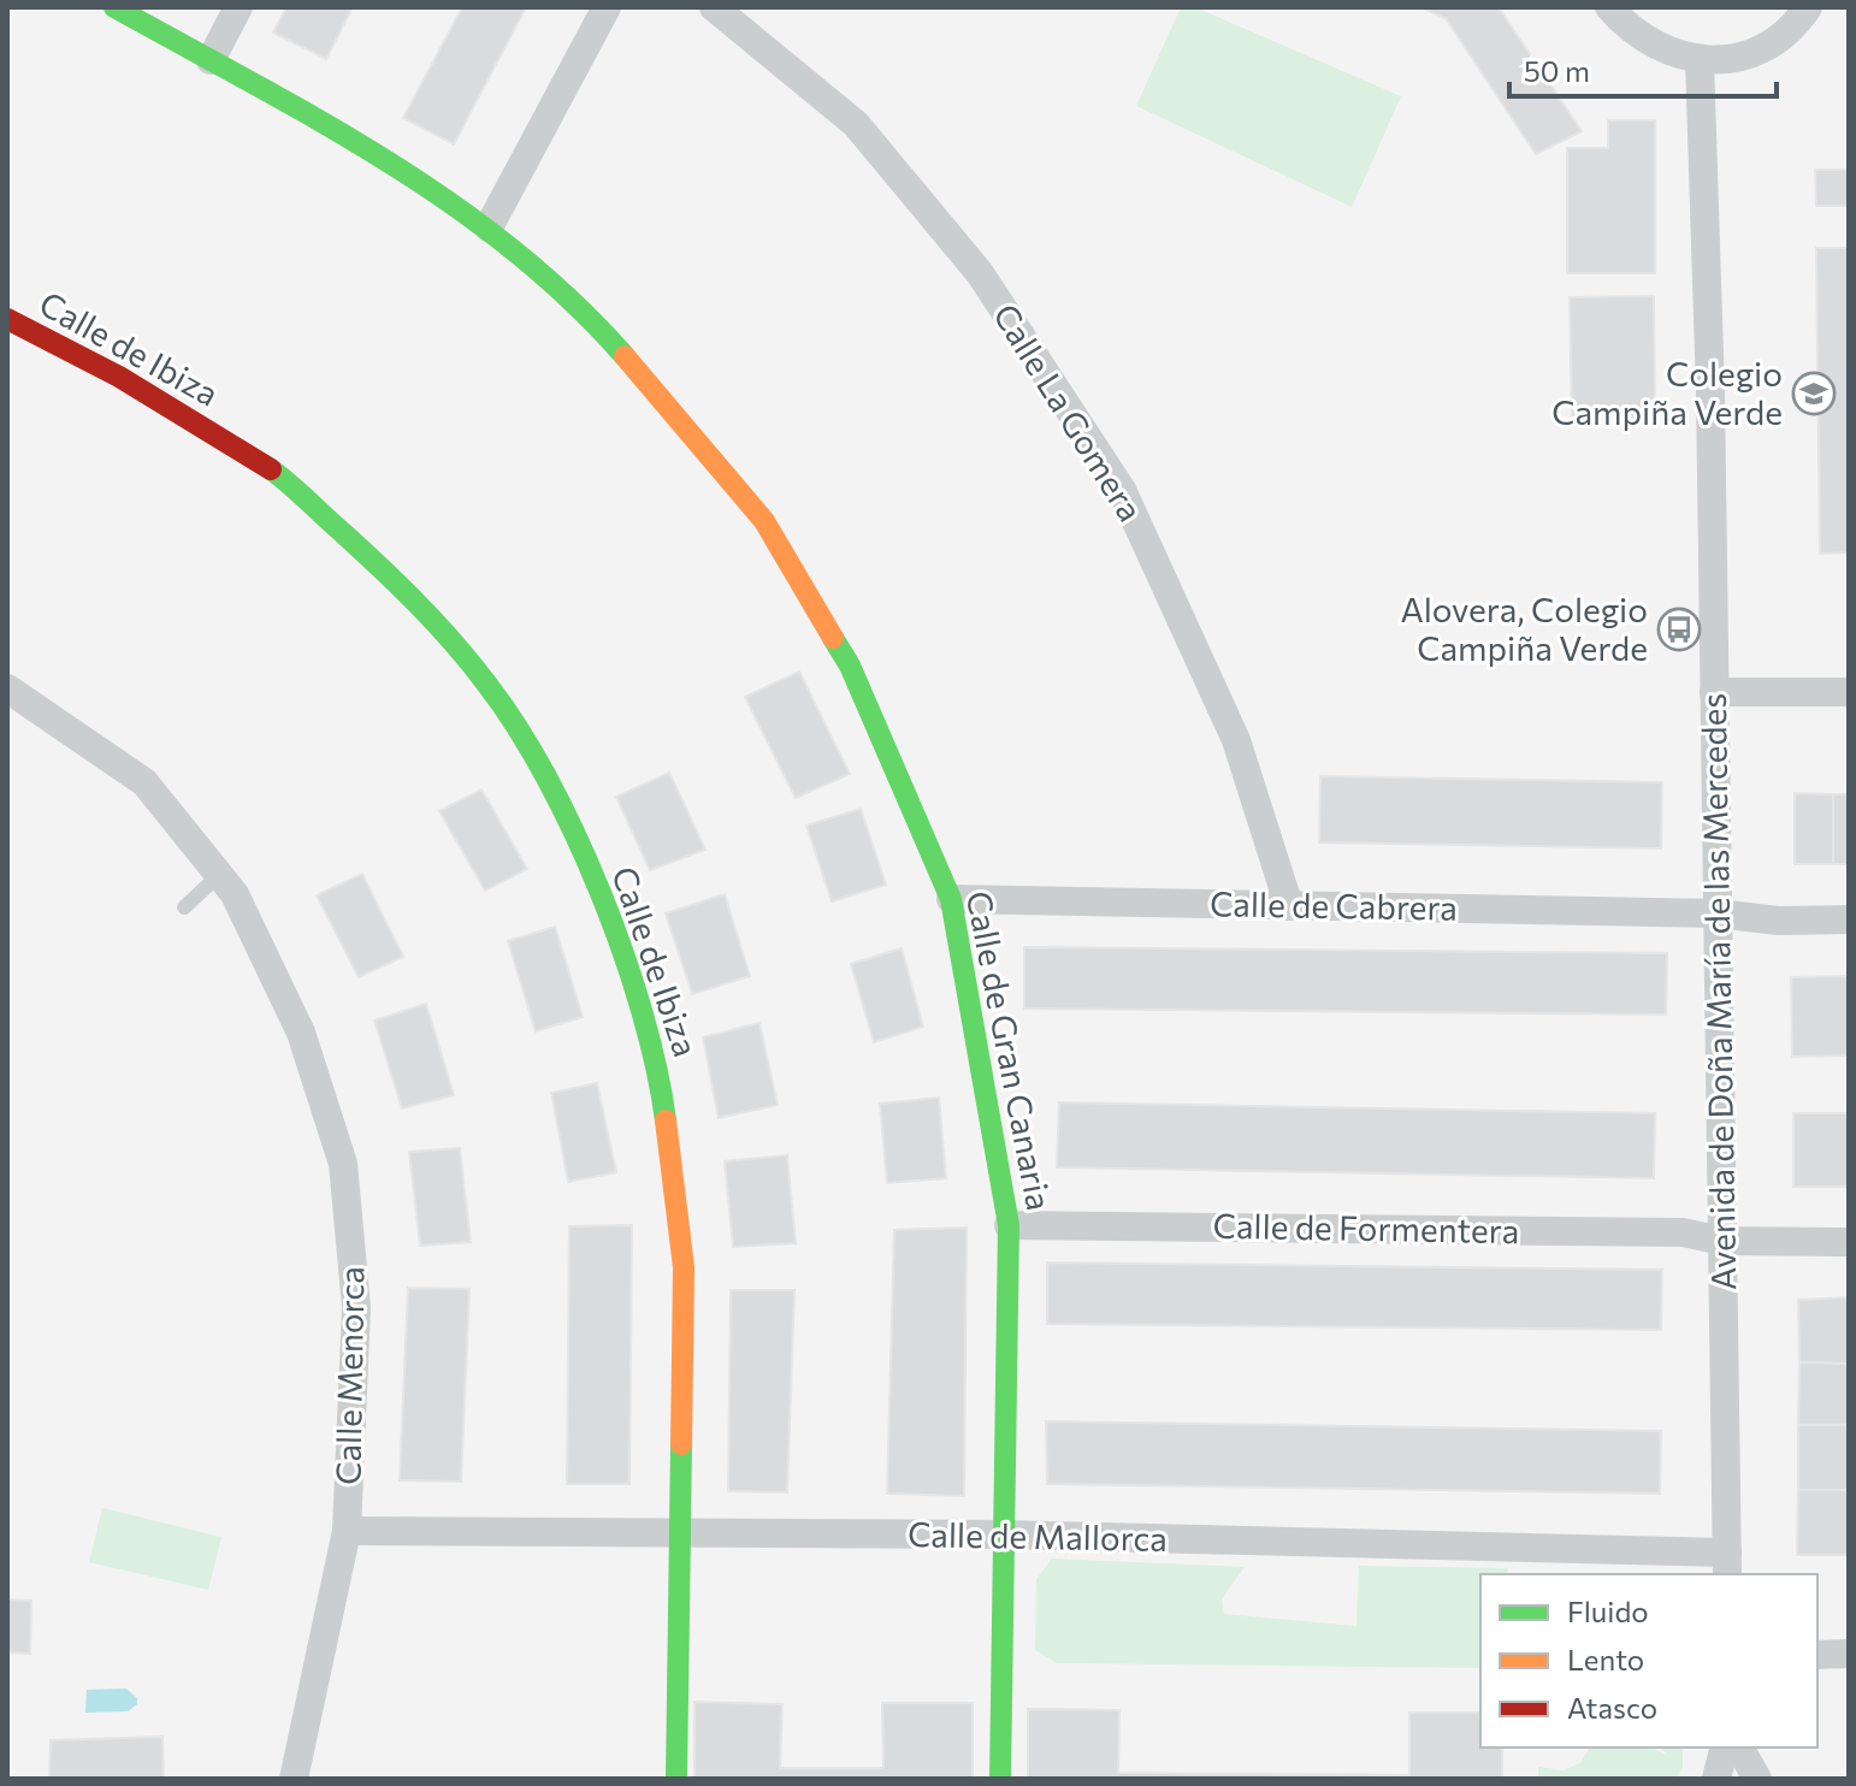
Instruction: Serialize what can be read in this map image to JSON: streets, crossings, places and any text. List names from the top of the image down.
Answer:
{
  "streets": {
    "street": [
      "Calle de Ibiza",
      "Calle La Gomera",
      "Calle de Cabrera",
      "Avenida de Doña María de las Mercedes",
      "Calle de Gran Canaria",
      "Calle de Formentera",
      "Calle Menorca",
      "Calle de Mallorca"
    ]
  },
  "crossings": [
    ["Calle de Ibiza", "Calle de Mallorca"],
    ["Calle La Gomera", "Calle de Cabrera"],
    ["Calle de Cabrera", "Avenida de Doña María de las Mercedes"],
    ["Calle de Cabrera", "Calle de Gran Canaria"],
    ["Avenida de Doña María de las Mercedes", "Calle de Formentera"],
    ["Avenida de Doña María de las Mercedes", "Calle de Mallorca"],
    ["Calle de Gran Canaria", "Calle de Formentera"],
    ["Calle de Gran Canaria", "Calle de Mallorca"],
    ["Calle Menorca", "Calle de Mallorca"]
  ],
  "places": {
    "school or university": ["Colegio Campiña Verde"],
    "bus stop": ["Alovera, Colegio Campiña Verde"]
  },
  "legend": ["Fluido", "Lento", "Atasco"],
  "scale_bar": "50 m"
}
